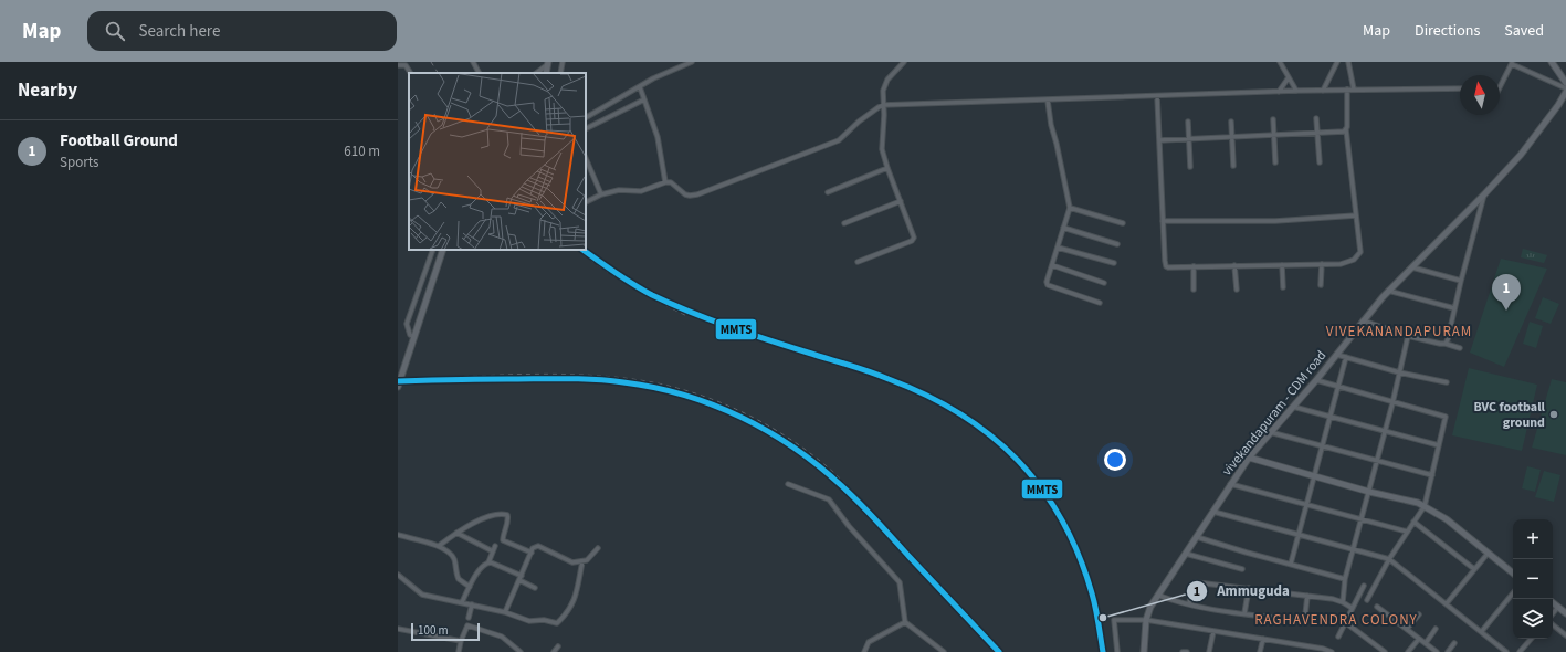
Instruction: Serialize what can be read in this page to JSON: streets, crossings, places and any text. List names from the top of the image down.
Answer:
{
  "streets": {
    "street": ["vivekandapuram - CDM road"]
  },
  "districts": ["VIVEKANANDAPURAM", "RAGHAVENDRA COLONY"],
  "places": ["BVC football ground", "Ammuguda"],
  "lines": ["transit line MMTS"],
  "scale_bar": "100 m",
  "north": "top",
  "page": {
    "header": "Map",
    "search": "Search here",
    "nav": ["Map", "Directions", "Saved"],
    "heading": "Nearby",
    "list": [
      {
        "mark": "1",
        "name": "Football Ground",
        "note": "Sports",
        "value": "610 m"
      }
    ],
    "pins": "1",
    "map_buttons": ["+", "−"],
    "scale": "100 m"
  }
}
